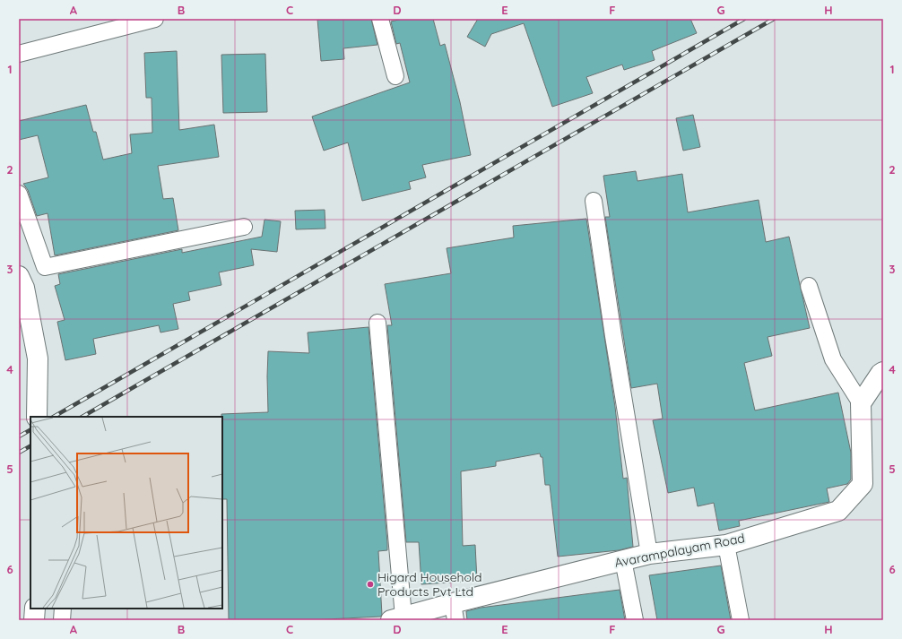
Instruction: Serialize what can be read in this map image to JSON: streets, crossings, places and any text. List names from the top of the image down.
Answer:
{
  "streets": {
    "street": ["Avarampalayam Road"]
  },
  "places": ["Higard Household Products Pvt Ltd"],
  "grid": {
    "columns": [
      "A",
      "B",
      "C",
      "D",
      "E",
      "F",
      "G",
      "H"
    ],
    "rows": [
      "1",
      "2",
      "3",
      "4",
      "5",
      "6"
    ]
  }
}
